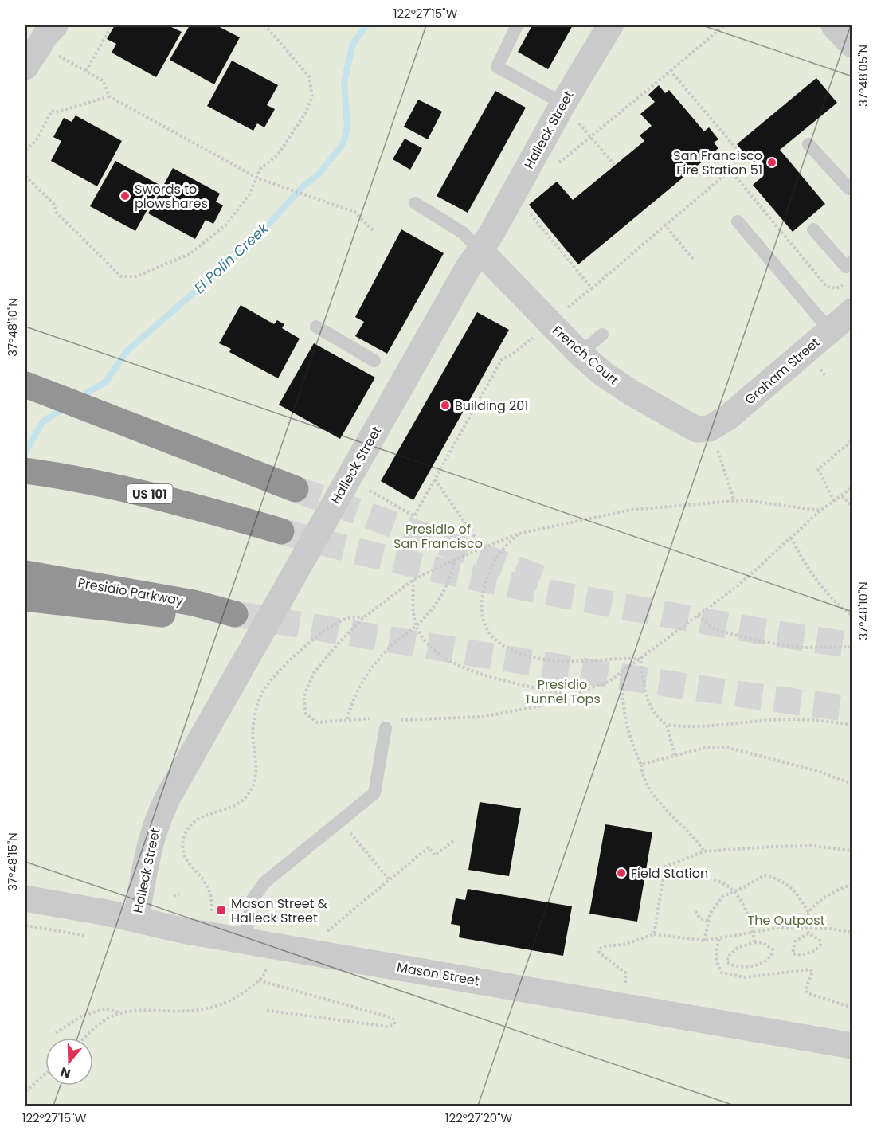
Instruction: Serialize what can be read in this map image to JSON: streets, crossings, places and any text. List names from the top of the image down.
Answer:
{
  "streets": {
    "highway": ["US 101", "Presidio Parkway"],
    "street": [
      "Halleck Street",
      "French Court",
      "Graham Street",
      "Mason Street"
    ]
  },
  "crossings": [
    ["Halleck Street", "French Court"],
    ["Halleck Street", "Mason Street"],
    ["French Court", "Graham Street"]
  ],
  "water": ["El Polín Creek"],
  "parks": ["Presidio of San Francisco", "Presidio Tunnel Tops", "The Outpost"],
  "places": {
    "other": [
      "San Francisco Fire Station 51",
      "Swords to plowshares",
      "Building 201",
      "Field Station"
    ],
    "transit": ["Mason Street & Halleck Street"]
  },
  "north": "bottom",
  "coordinates": [
    "122°27'15\"W",
    "37°48'05\"N",
    "37°48'10\"N",
    "37°48'15\"N",
    "122°27'20\"W"
  ]
}
